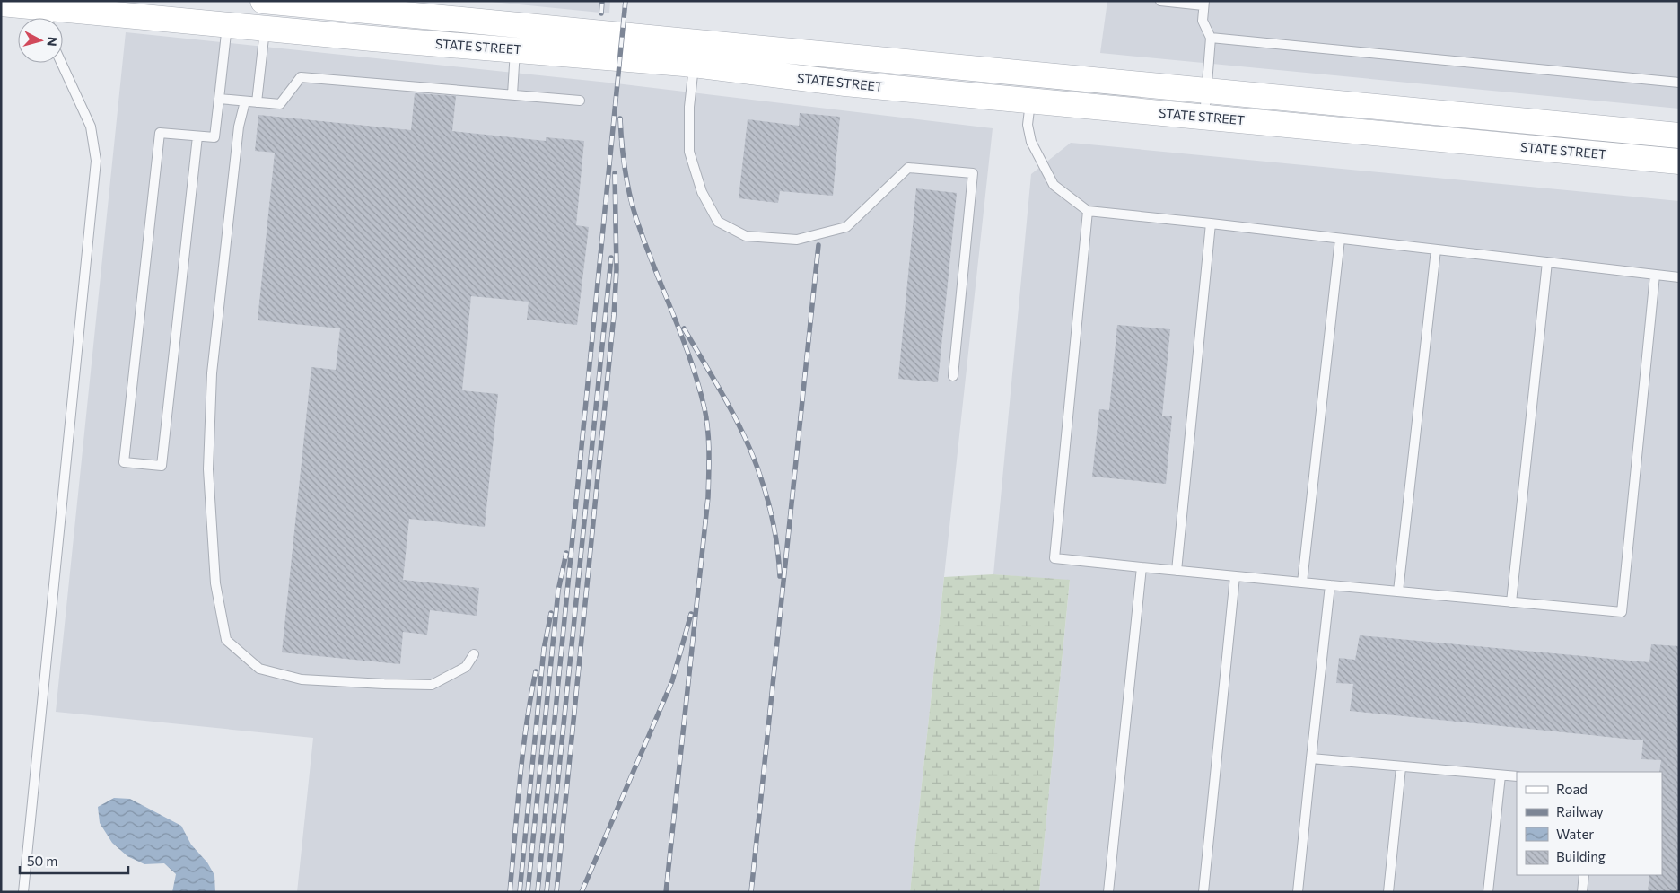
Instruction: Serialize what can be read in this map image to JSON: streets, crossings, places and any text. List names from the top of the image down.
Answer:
{
  "streets": {
    "street": ["STATE STREET"]
  },
  "legend": [
    "Road",
    "Railway",
    "Water",
    "Building"
  ],
  "scale_bar": "50 m",
  "north": "right"
}
